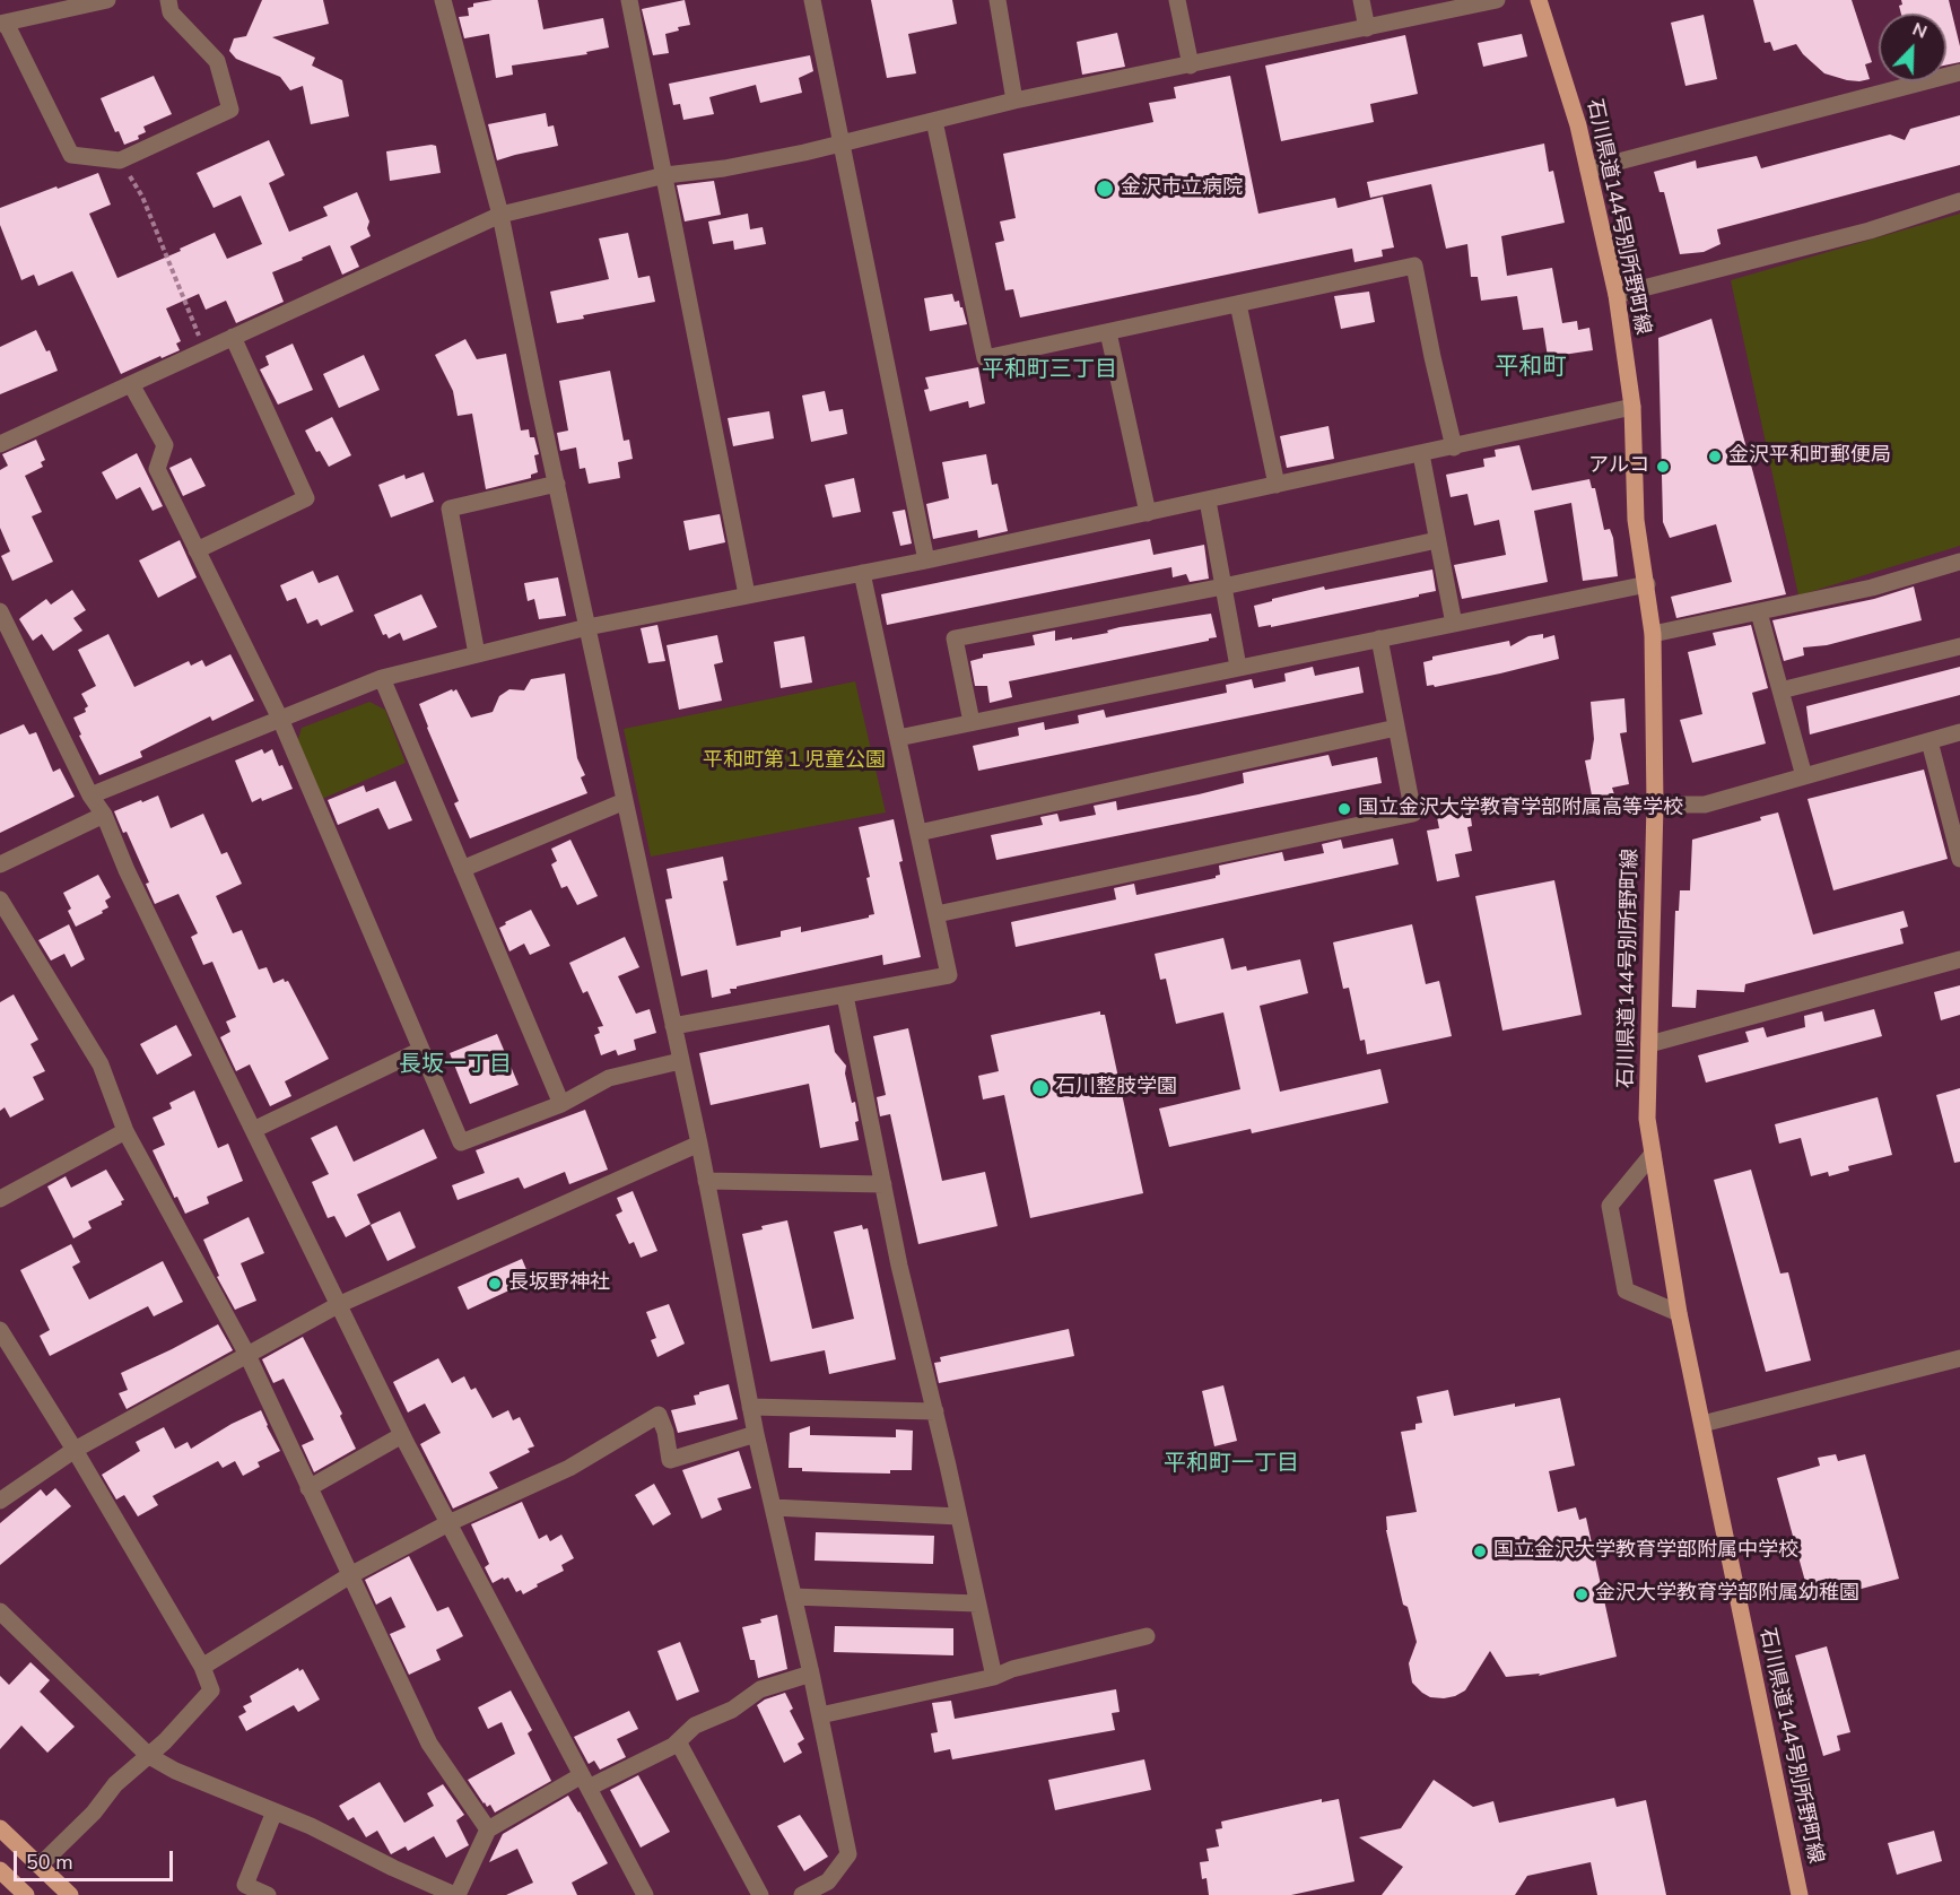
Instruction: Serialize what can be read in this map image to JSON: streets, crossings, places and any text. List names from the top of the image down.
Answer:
{
  "streets": {
    "main road": ["石川県道144号別所野町線"]
  },
  "districts": [
    "平和町",
    "平和町三丁目",
    "長坂一丁目",
    "平和町一丁目"
  ],
  "parks": ["平和町第１児童公園"],
  "places": [
    "金沢市立病院",
    "金沢平和町郵便局",
    "アルコ",
    "国立金沢大学教育学部附属高等学校",
    "石川整肢学園",
    "長坂野神社",
    "国立金沢大学教育学部附属中学校",
    "金沢大学教育学部附属幼稚園"
  ],
  "scale_bar": "50 m",
  "north": "top right"
}
